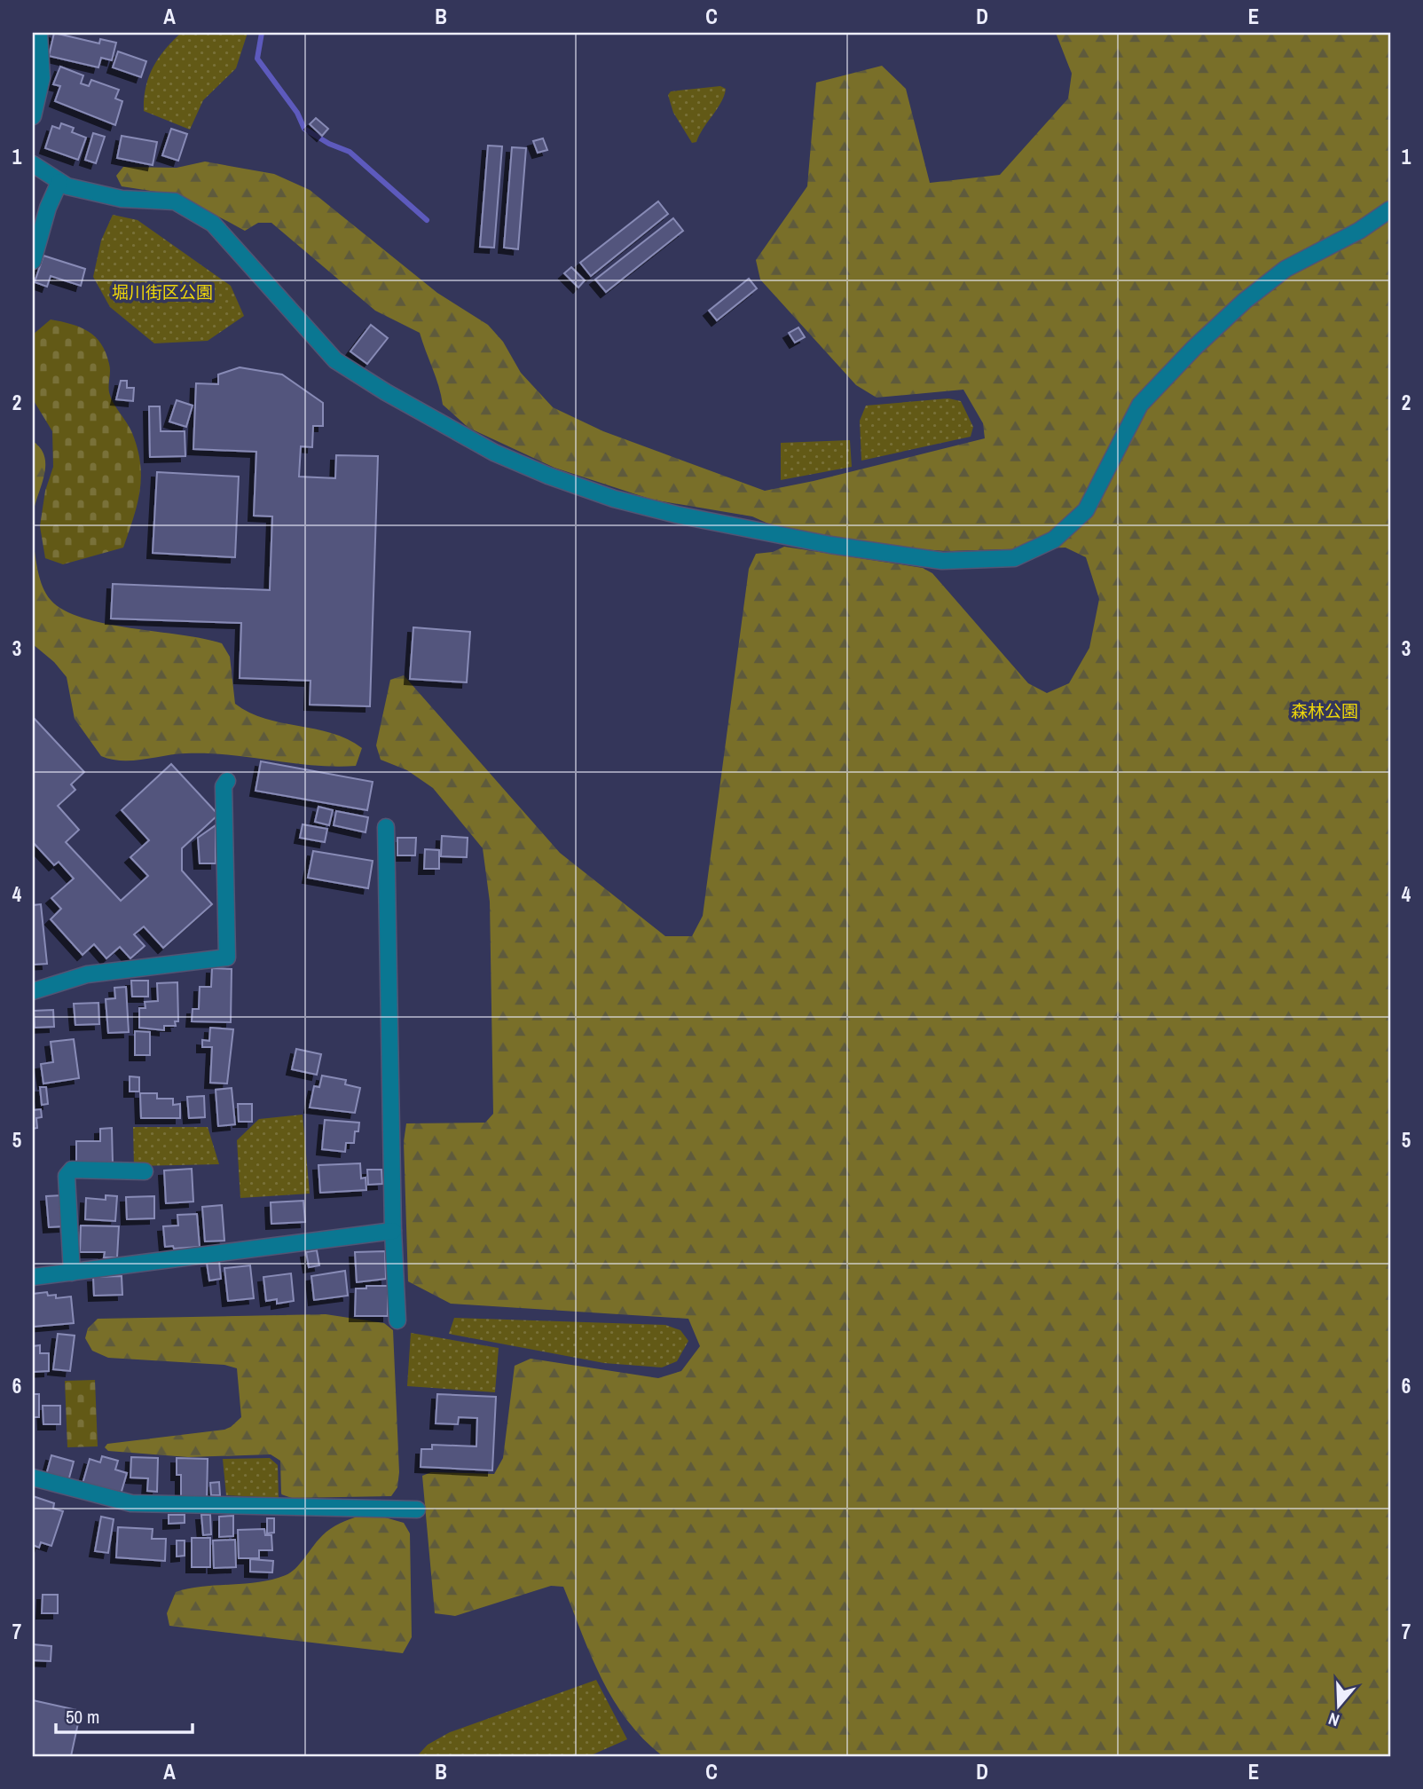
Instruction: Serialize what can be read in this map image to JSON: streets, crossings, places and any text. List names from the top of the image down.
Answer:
{
  "parks": ["堀川街区公園", "森林公園"],
  "scale_bar": "50 m",
  "north": "bottom",
  "grid": {
    "columns": [
      "A",
      "B",
      "C",
      "D",
      "E"
    ],
    "rows": [
      "1",
      "2",
      "3",
      "4",
      "5",
      "6",
      "7"
    ]
  }
}
